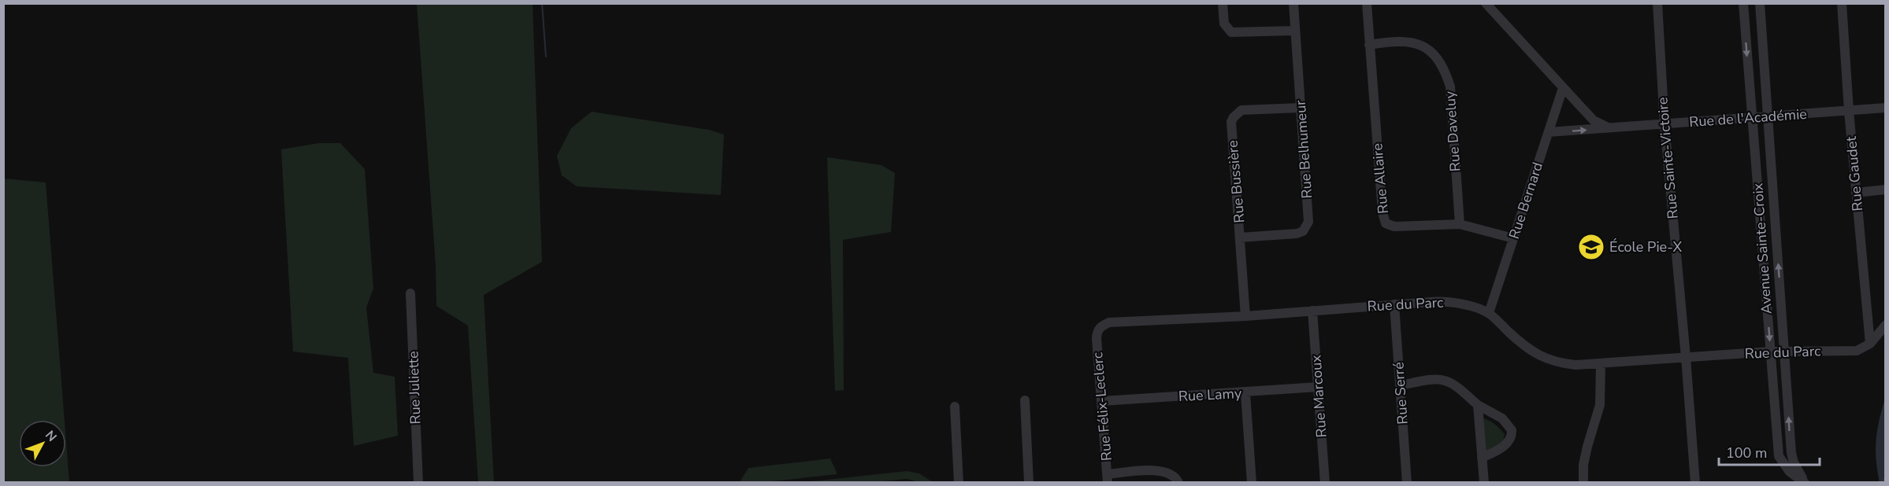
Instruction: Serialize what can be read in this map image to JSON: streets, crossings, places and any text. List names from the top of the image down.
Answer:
{
  "streets": {
    "street": [
      "Rue de l'Académie",
      "Rue Daveluy",
      "Rue Belhumeur",
      "Rue Sainte-Victoire",
      "Rue Gaudet",
      "Rue Allaire",
      "Rue Bussière",
      "Rue Bernard",
      "Avenue Sainte-Croix",
      "Rue du Parc",
      "Rue Juliette",
      "Rue Serré",
      "Rue Lamy",
      "Rue Marcoux",
      "Rue Félix-Leclerc"
    ]
  },
  "crossings": [
    ["Rue de l'Académie", "Rue Sainte-Victoire"],
    ["Rue de l'Académie", "Rue Gaudet"],
    ["Rue de l'Académie", "Rue Bernard"],
    ["Rue de l'Académie", "Avenue Sainte-Croix"],
    ["Rue Daveluy", "Rue Allaire"],
    ["Rue Belhumeur", "Rue Bussière"],
    ["Rue Sainte-Victoire", "Rue du Parc"],
    ["Rue Gaudet", "Rue du Parc"],
    ["Rue Allaire", "Rue Bernard"],
    ["Rue Bussière", "Rue du Parc"],
    ["Rue Bernard", "Rue du Parc"],
    ["Avenue Sainte-Croix", "Rue du Parc"],
    ["Rue du Parc", "Rue Serré"],
    ["Rue du Parc", "Rue Marcoux"],
    ["Rue du Parc", "Rue Félix-Leclerc"],
    ["Rue Lamy", "Rue Marcoux"],
    ["Rue Lamy", "Rue Félix-Leclerc"]
  ],
  "places": {
    "school or university": ["École Pie-X"]
  },
  "scale_bar": "100 m",
  "north": "top right"
}
